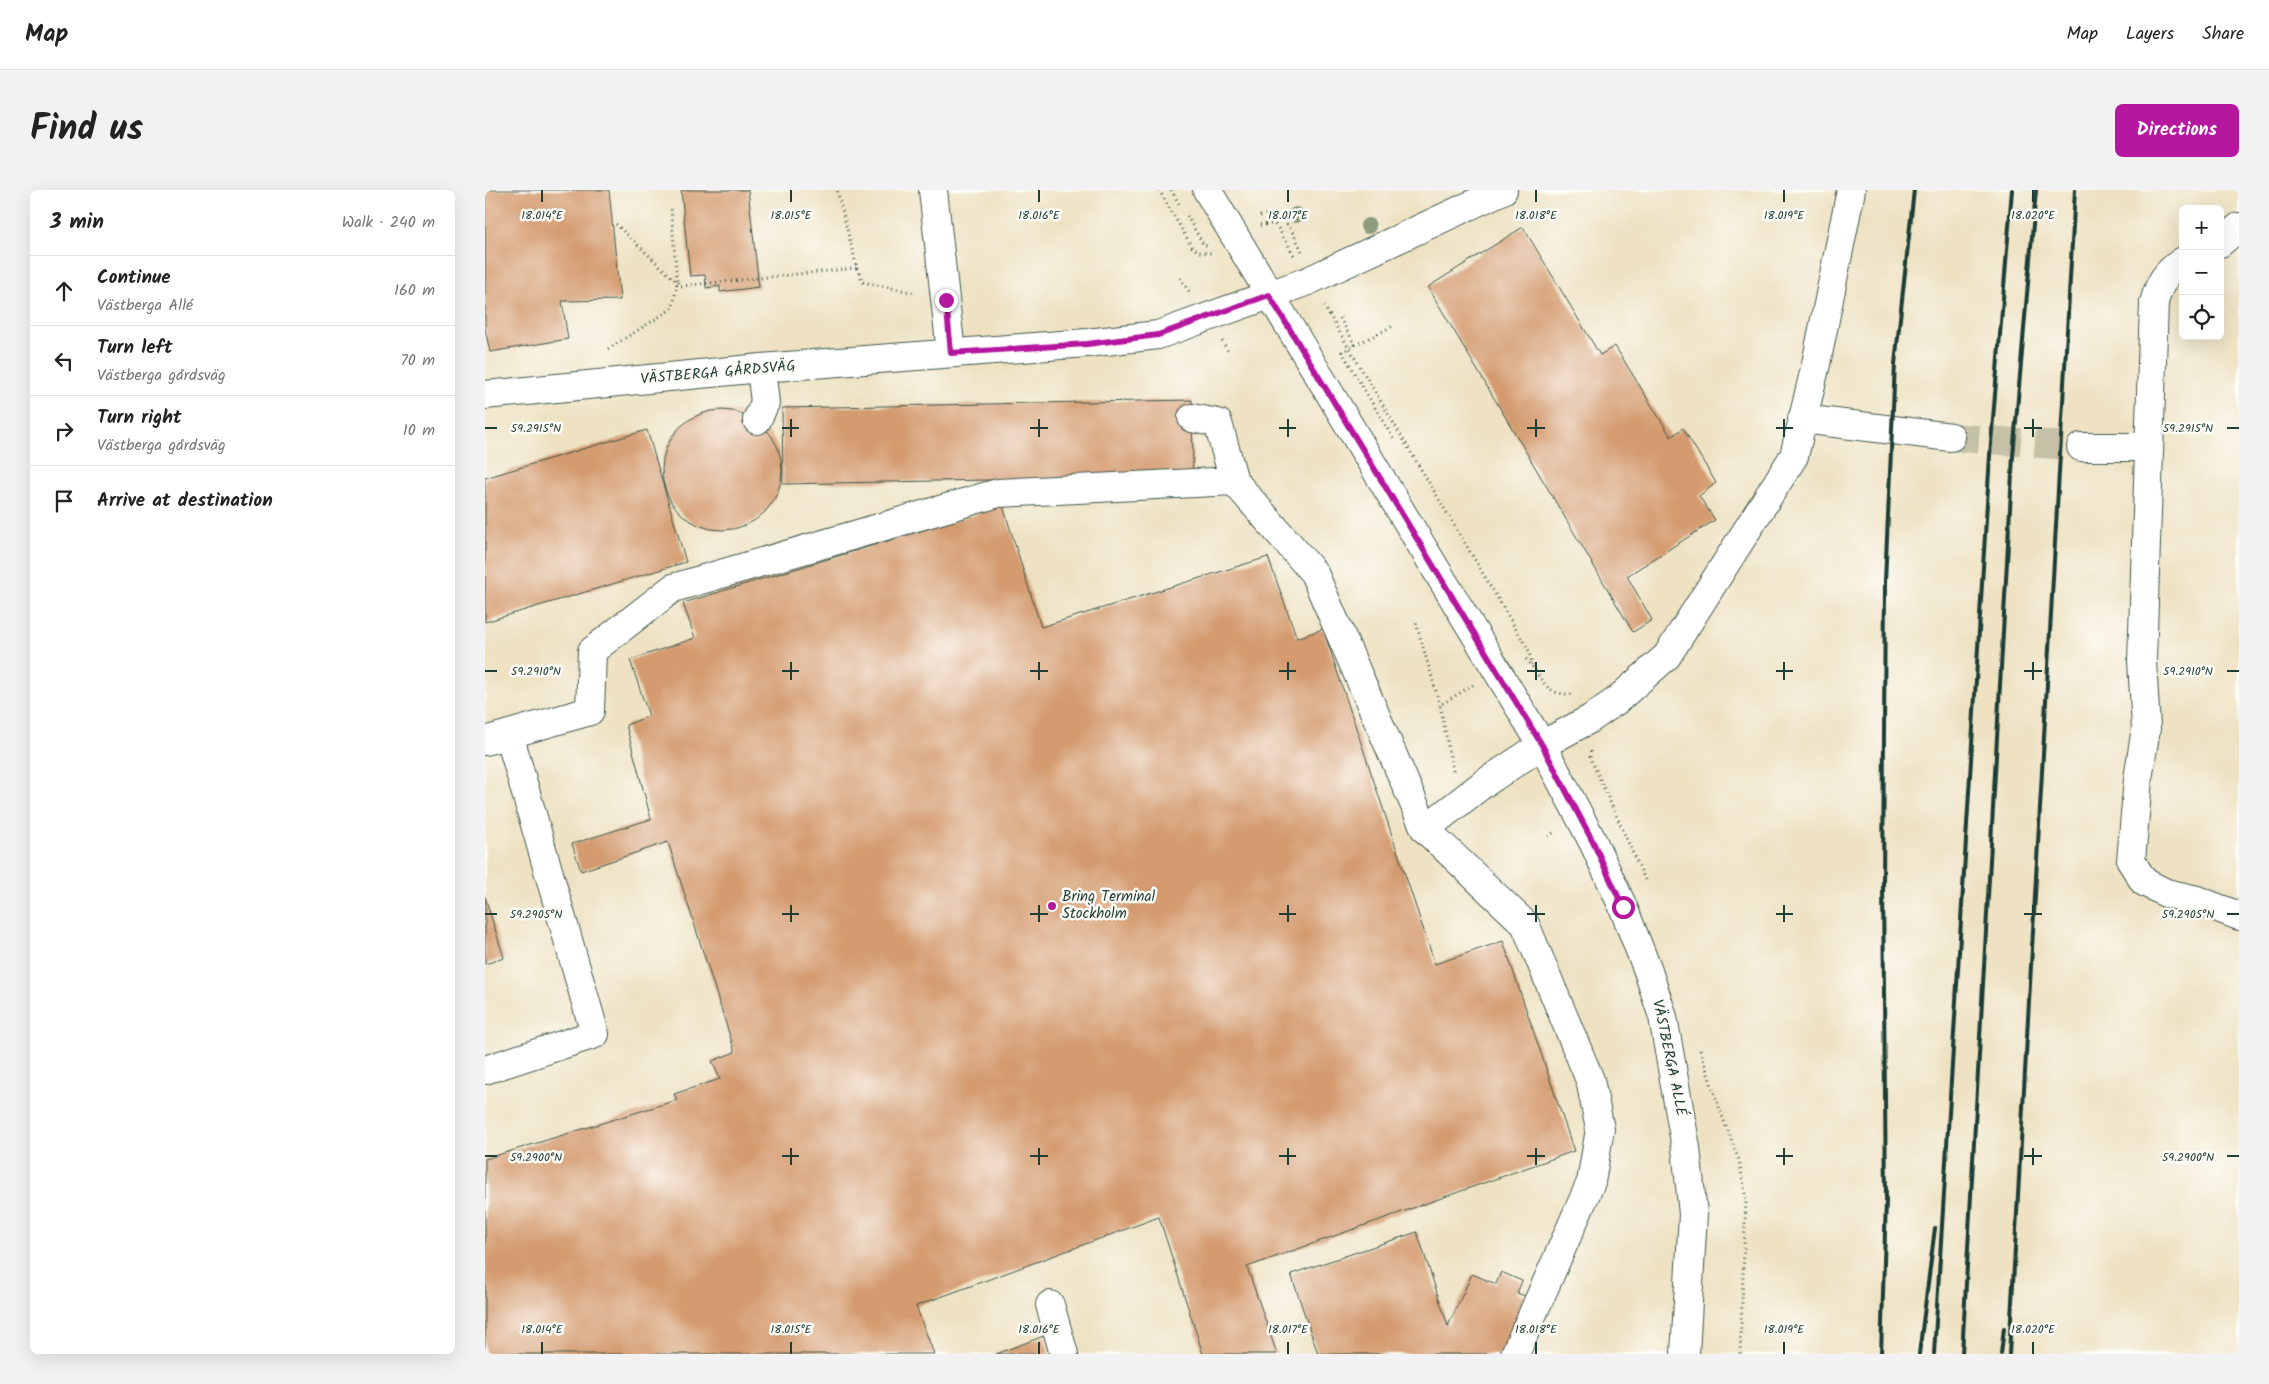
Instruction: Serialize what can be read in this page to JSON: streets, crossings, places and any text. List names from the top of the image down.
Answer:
{
  "streets": {
    "street": ["VÄSTBERGA GÅRDSVÄG", "VÄSTBERGA ALLÉ"]
  },
  "crossings": [
    ["VÄSTBERGA GÅRDSVÄG", "VÄSTBERGA ALLÉ"]
  ],
  "places": ["Bring Terminal Stockholm"],
  "page": {
    "header": "Map",
    "nav": ["Map", "Layers", "Share"],
    "title": "Find us",
    "buttons": "Directions",
    "heading": ["3 min", "Walk · 240 m"],
    "map_buttons": ["+", "−"],
    "list": [
      ["Continue", "Västberga Allé", "160 m"],
      ["Turn left", "Västberga gårdsväg", "70 m"],
      ["Turn right", "Västberga gårdsväg", "10 m"],
      "Arrive at destination"
    ]
  },
  "coordinates": [
    "18.014°E",
    "18.015°E",
    "18.016°E",
    "18.017°E",
    "18.018°E",
    "18.019°E",
    "18.020°E",
    "59.2915°N",
    "59.2910°N",
    "59.2905°N",
    "59.2900°N"
  ]
}
